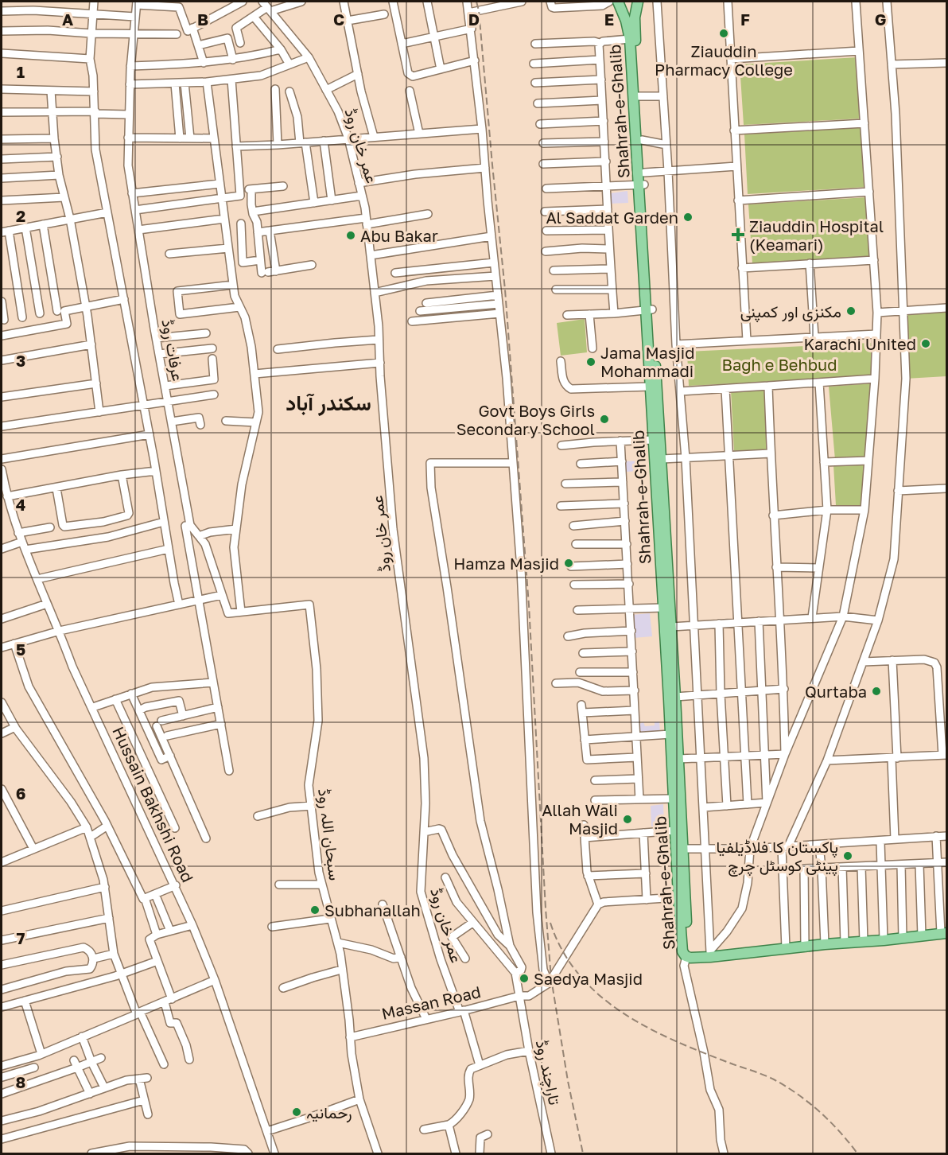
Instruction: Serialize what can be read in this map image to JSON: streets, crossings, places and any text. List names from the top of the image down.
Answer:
{
  "streets": {
    "main road": ["Shahrah-e-Ghalib"],
    "street": [
      "عمر خان روڈ",
      "عرفات روڈ",
      "Hussain Bakhshi Road",
      "سبحان اللہ روڈ",
      "Massan Road",
      "تاراچند روڈ"
    ]
  },
  "crossings": [
    ["عمر خان روڈ", "Massan Road"],
    ["عرفات روڈ", "سبحان اللہ روڈ"],
    ["سبحان اللہ روڈ", "Massan Road"],
    ["Massan Road", "تاراچند روڈ"]
  ],
  "districts": ["سکندر آباد"],
  "parks": ["Bagh e Behbud"],
  "places": {
    "other": [
      "Ziauddin Pharmacy College",
      "Al Saddat Garden",
      "Abu Bakar",
      "مکنزی اور کمپنی",
      "Karachi United",
      "Jama Masjid Mohammadi",
      "Govt Boys Girls Secondary School",
      "Hamza Masjid",
      "Qurtaba",
      "Allah Wali Masjid",
      "پاکستان کا فلاڈیلفیا پینٹی کوسٹل چرچ",
      "Subhanallah",
      "Saedya Masjid",
      "رحمانیہ"
    ],
    "health": ["Ziauddin Hospital (Keamari)"]
  },
  "grid": {
    "columns": [
      "A",
      "B",
      "C",
      "D",
      "E",
      "F",
      "G"
    ],
    "rows": [
      "1",
      "2",
      "3",
      "4",
      "5",
      "6",
      "7",
      "8"
    ]
  }
}
